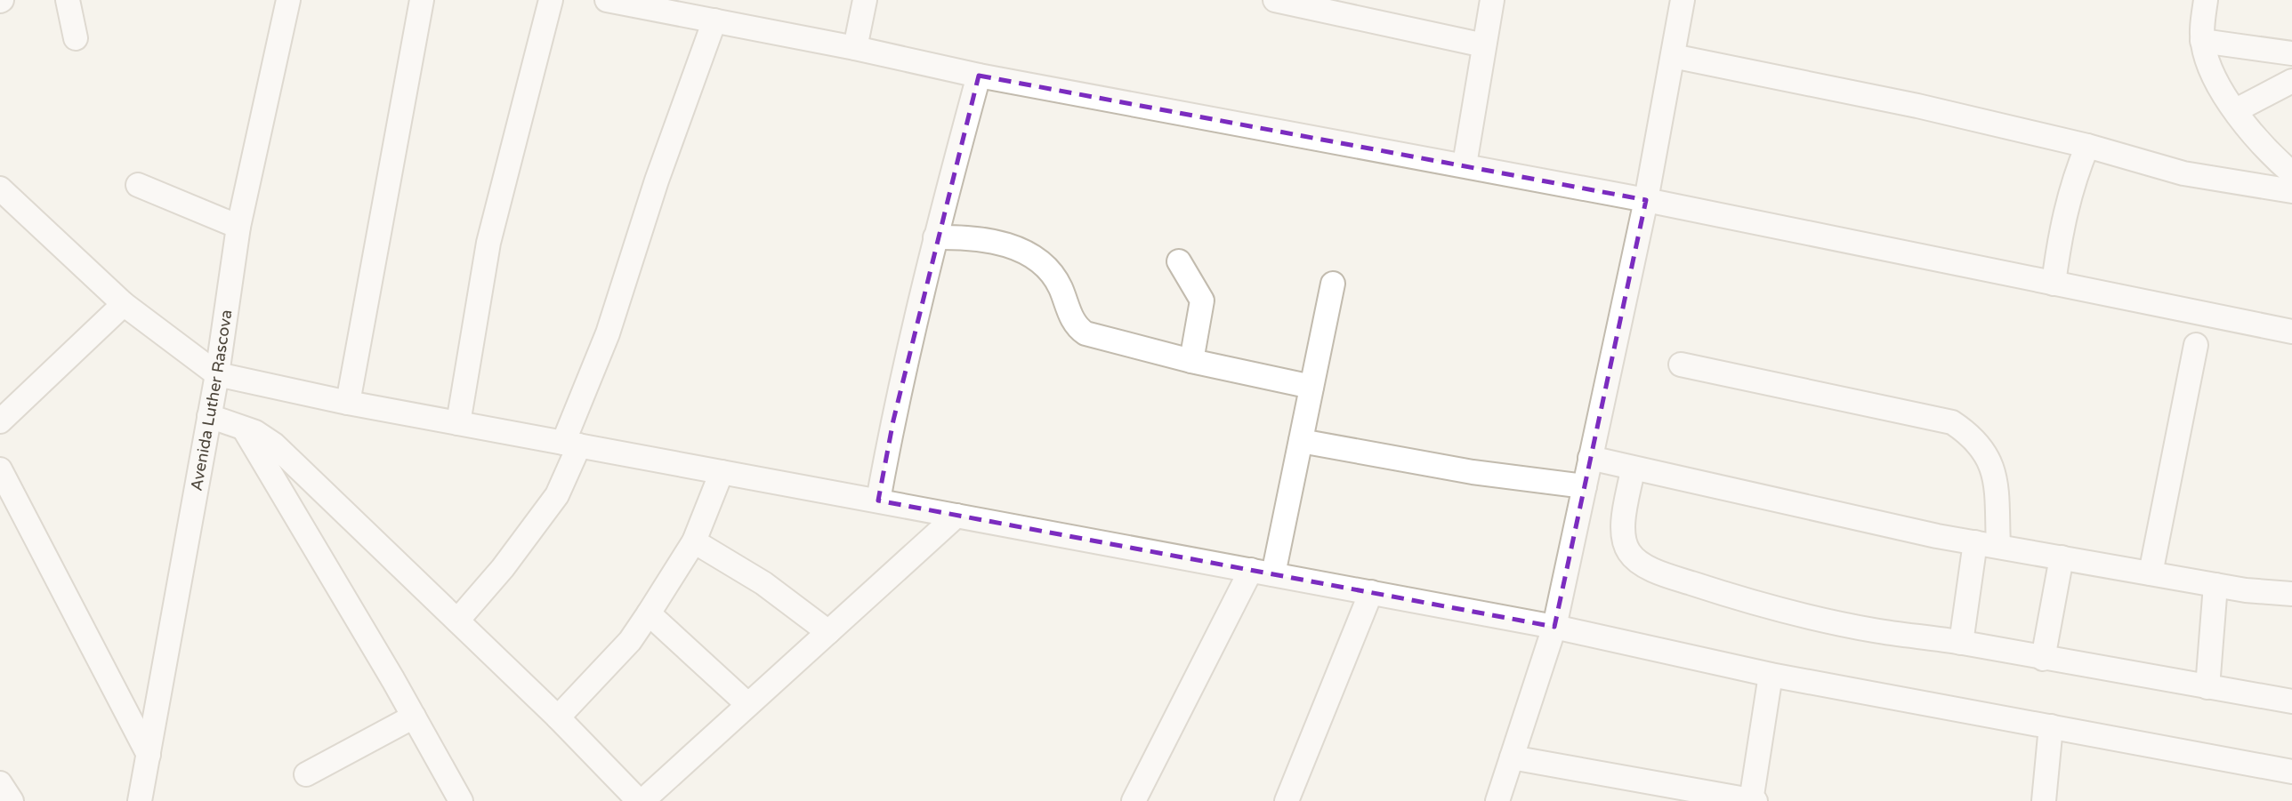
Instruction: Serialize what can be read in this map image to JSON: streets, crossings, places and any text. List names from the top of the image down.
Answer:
{
  "streets": {
    "street": ["Avenida Luther Rascova"]
  }
}
